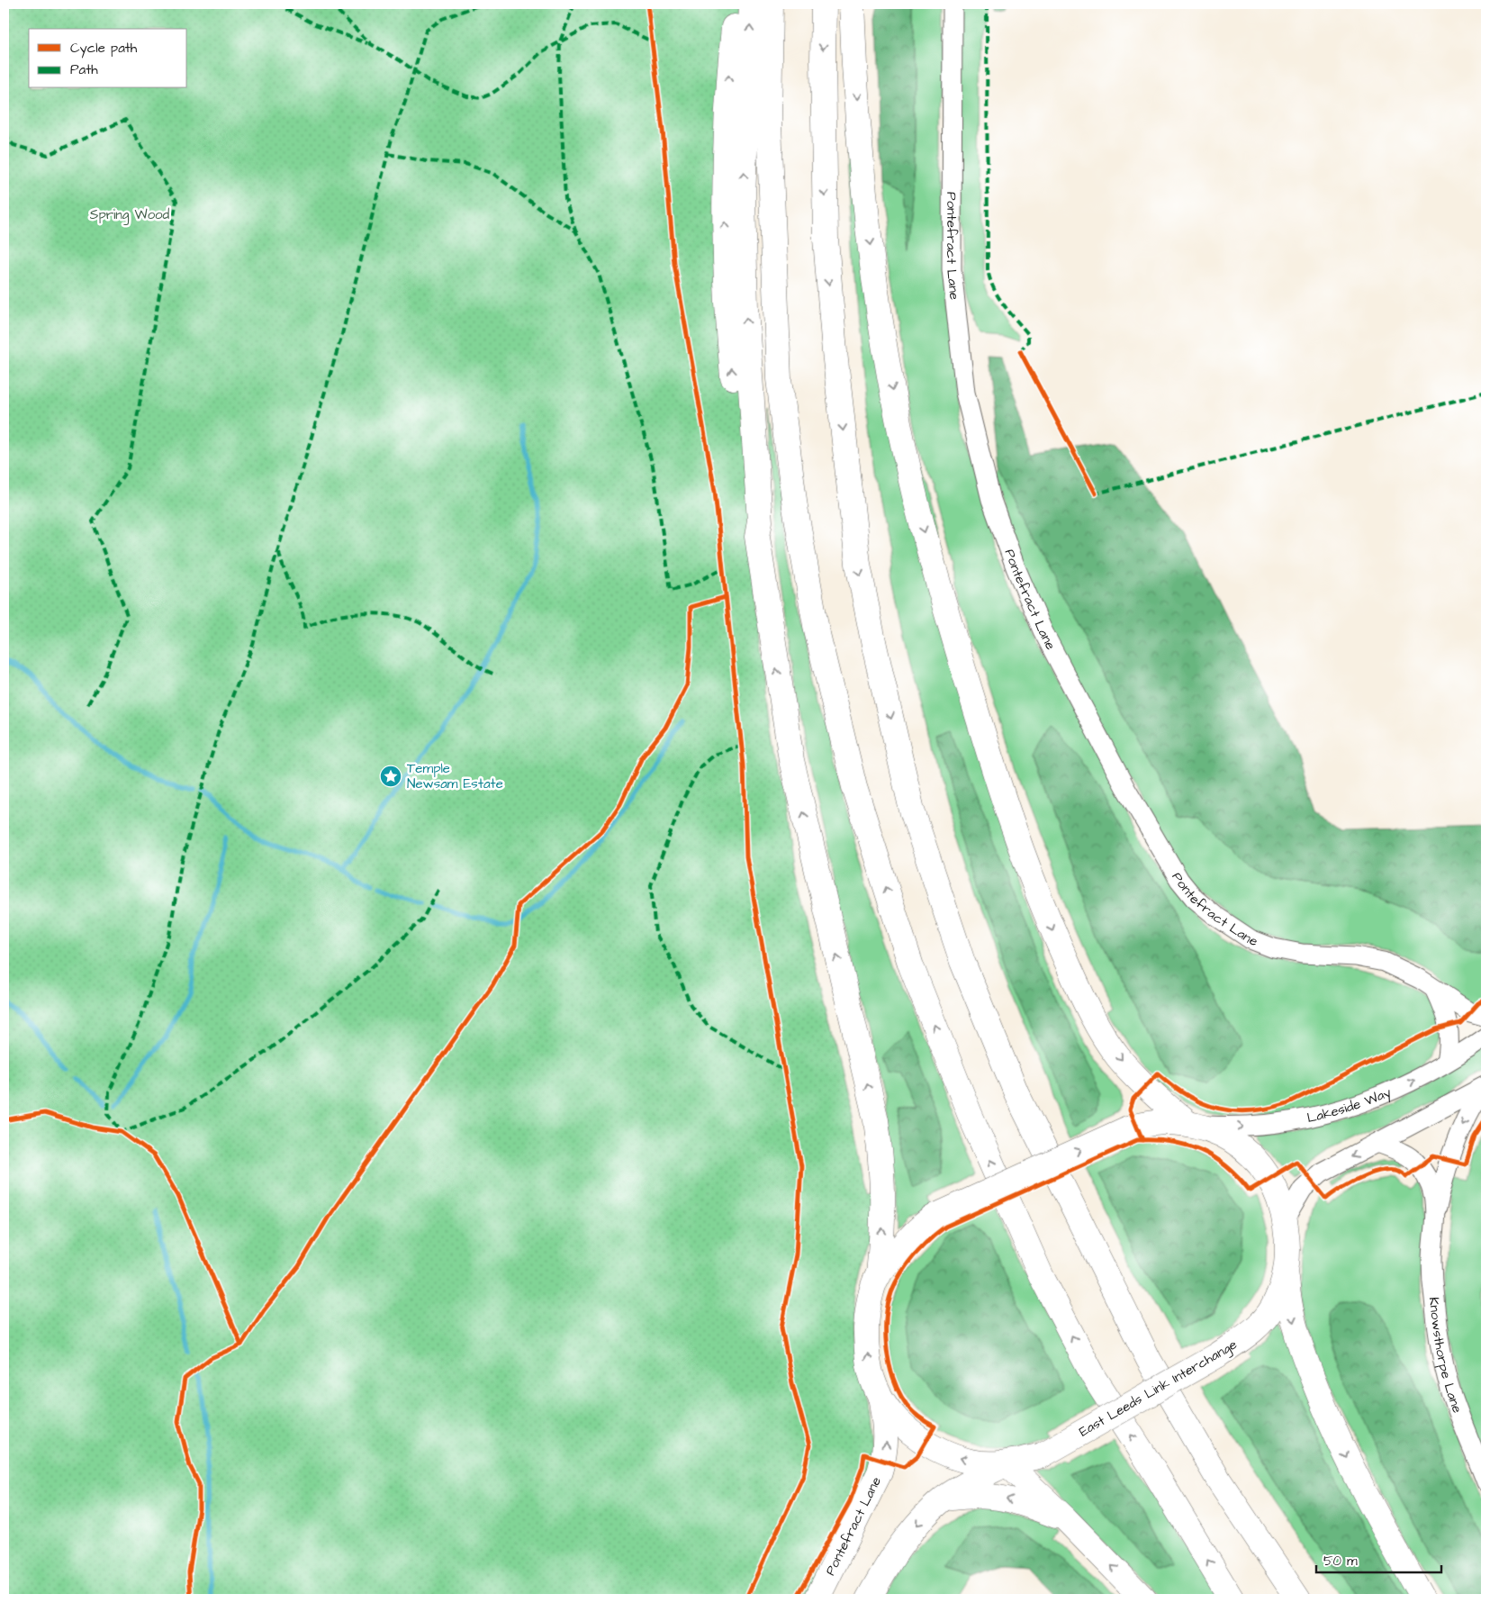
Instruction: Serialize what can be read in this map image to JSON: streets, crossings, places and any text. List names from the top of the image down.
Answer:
{
  "streets": {
    "highway": ["Pontefract Lane", "East Leeds Link Interchange"],
    "street": ["Lakeside Way", "Knowsthorpe Lane"]
  },
  "crossings": [
    ["Pontefract Lane", "East Leeds Link Interchange"],
    ["Lakeside Way", "East Leeds Link Interchange"]
  ],
  "parks": ["Spring Wood"],
  "places": {
    "place": ["Temple Newsam Estate"]
  },
  "legend": ["Cycle path", "Path"],
  "scale_bar": "50 m"
}
